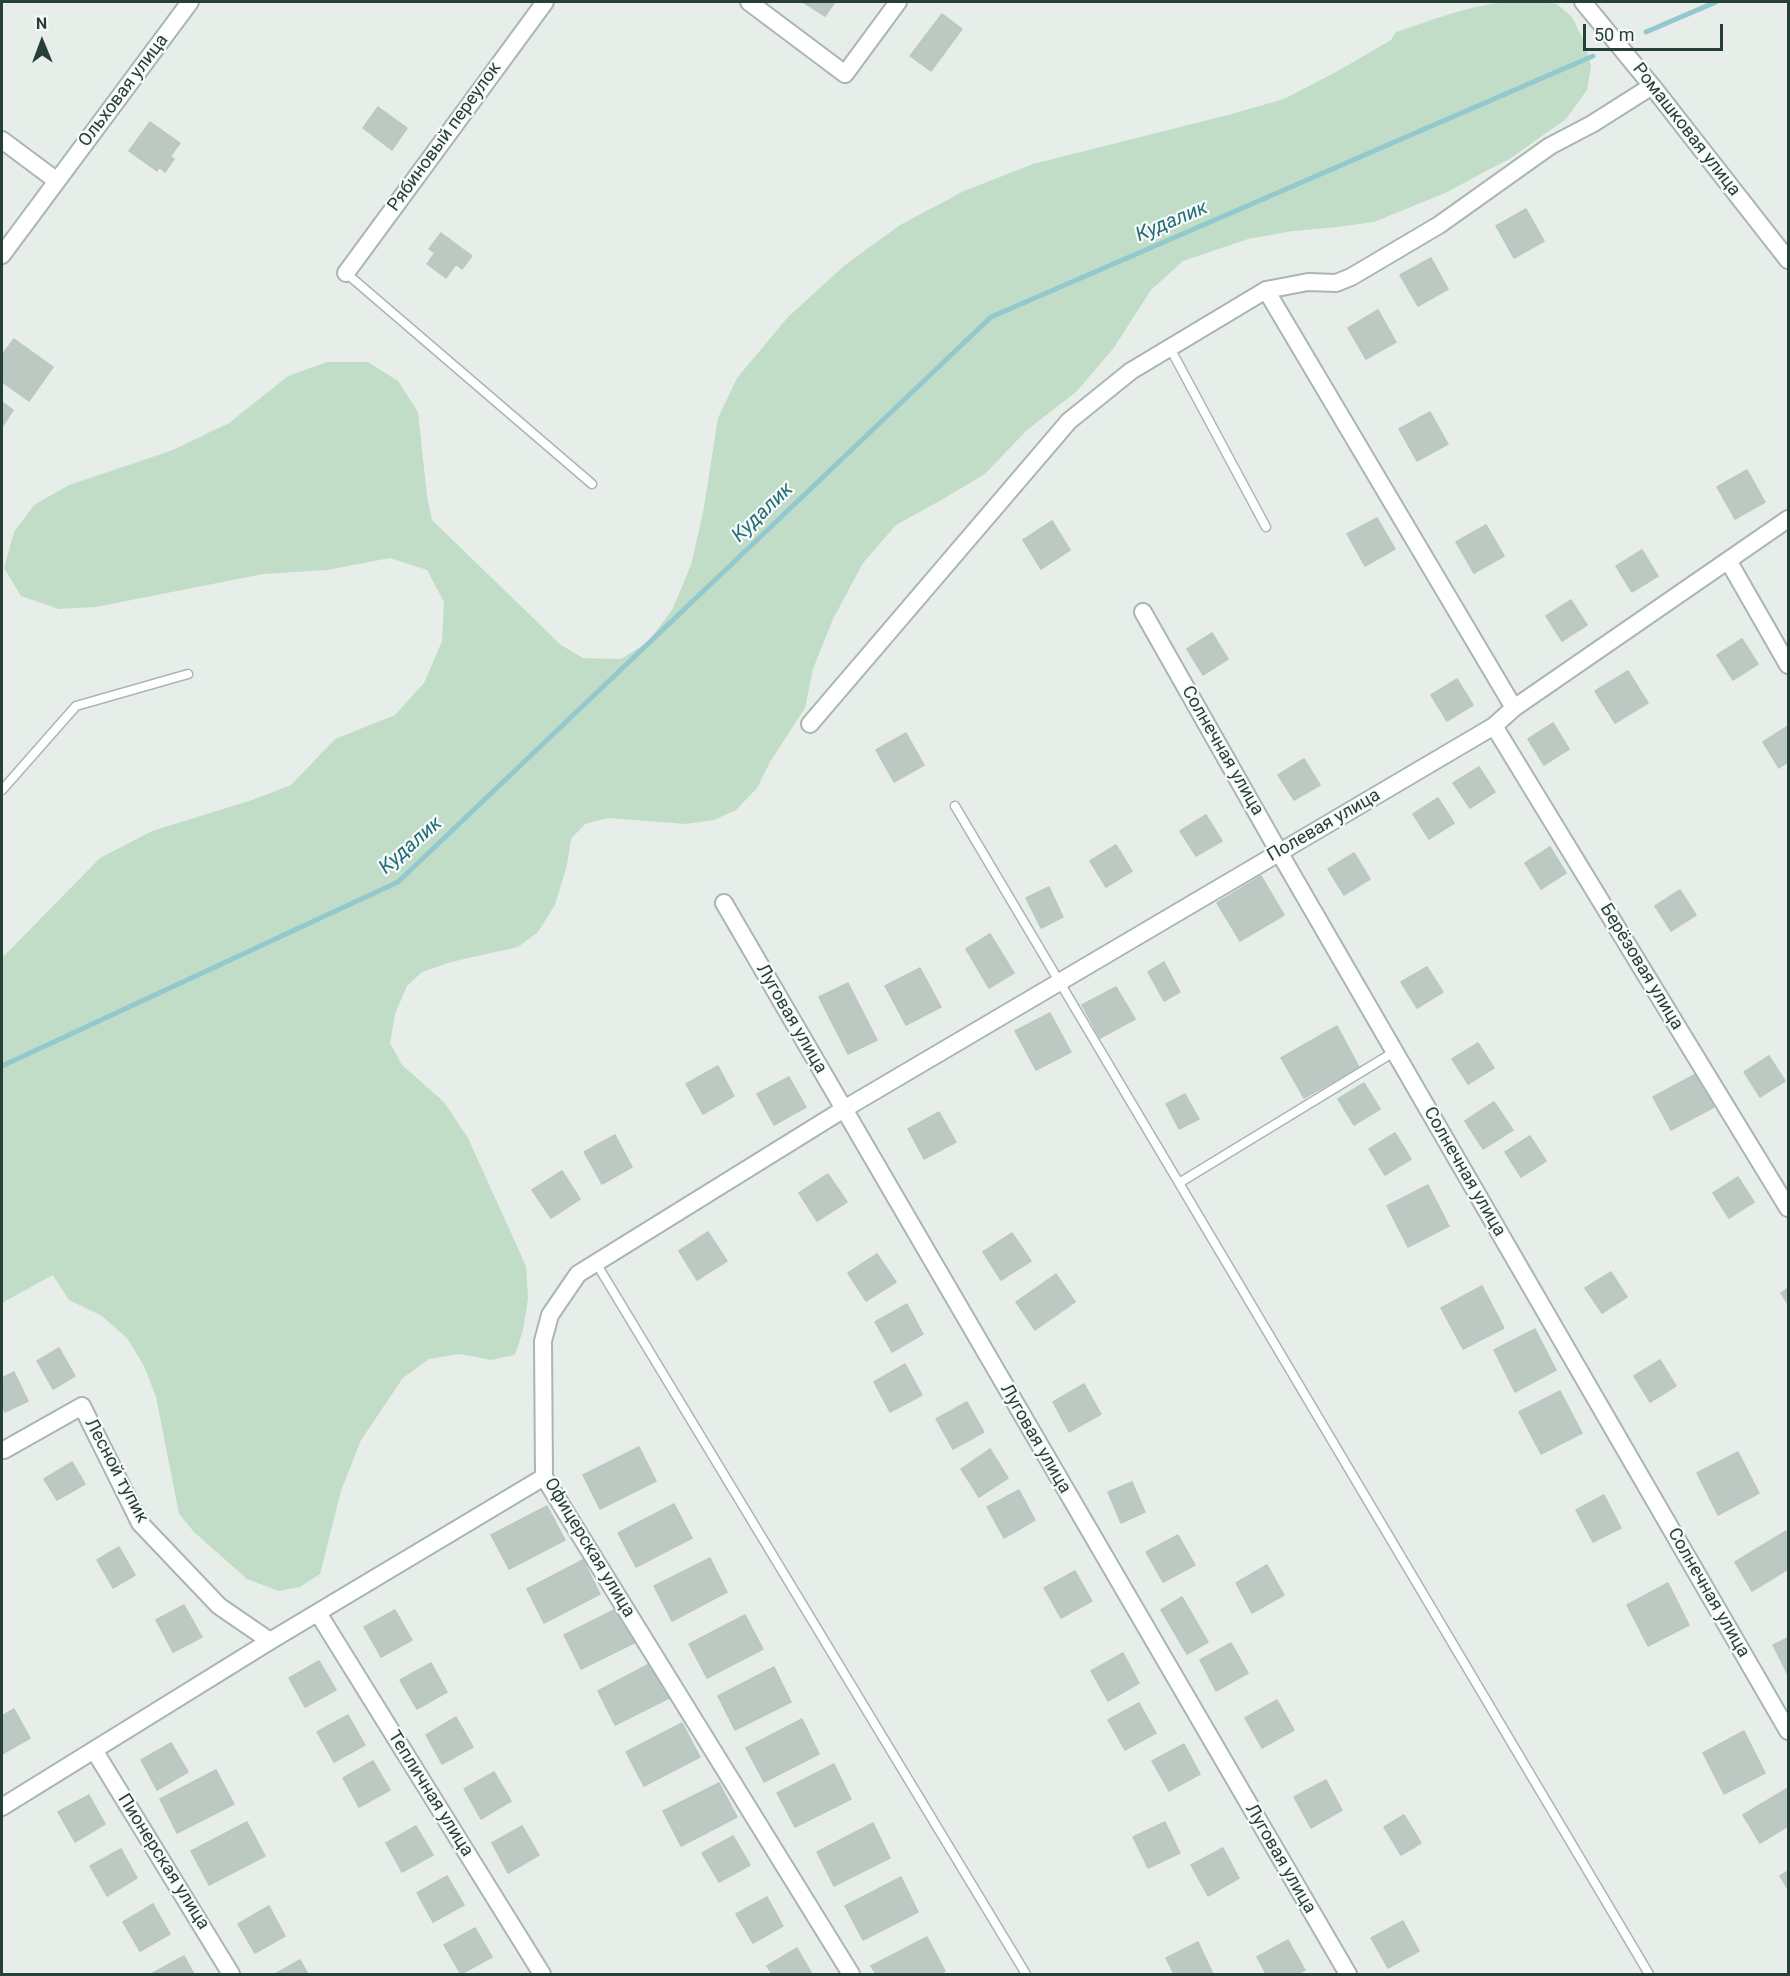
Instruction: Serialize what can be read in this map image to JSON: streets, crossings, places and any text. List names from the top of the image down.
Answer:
{
  "streets": {
    "street": [
      "Ольховая улица",
      "Ромашковая улица",
      "Рябиновый переулок",
      "Солнечная улица",
      "Полевая улица",
      "Берёзовая улица",
      "Луговая улица",
      "Лесной тупик",
      "Офицерская улица",
      "Тепличная улица",
      "Пионерская улица"
    ]
  },
  "crossings": [
    ["Солнечная улица", "Полевая улица"],
    ["Полевая улица", "Берёзовая улица"],
    ["Полевая улица", "Луговая улица"],
    ["Полевая улица", "Офицерская улица"],
    ["Луговая улица", "Офицерская улица"]
  ],
  "water": ["Кудалик"],
  "scale_bar": "50 m",
  "north": "top"
}
